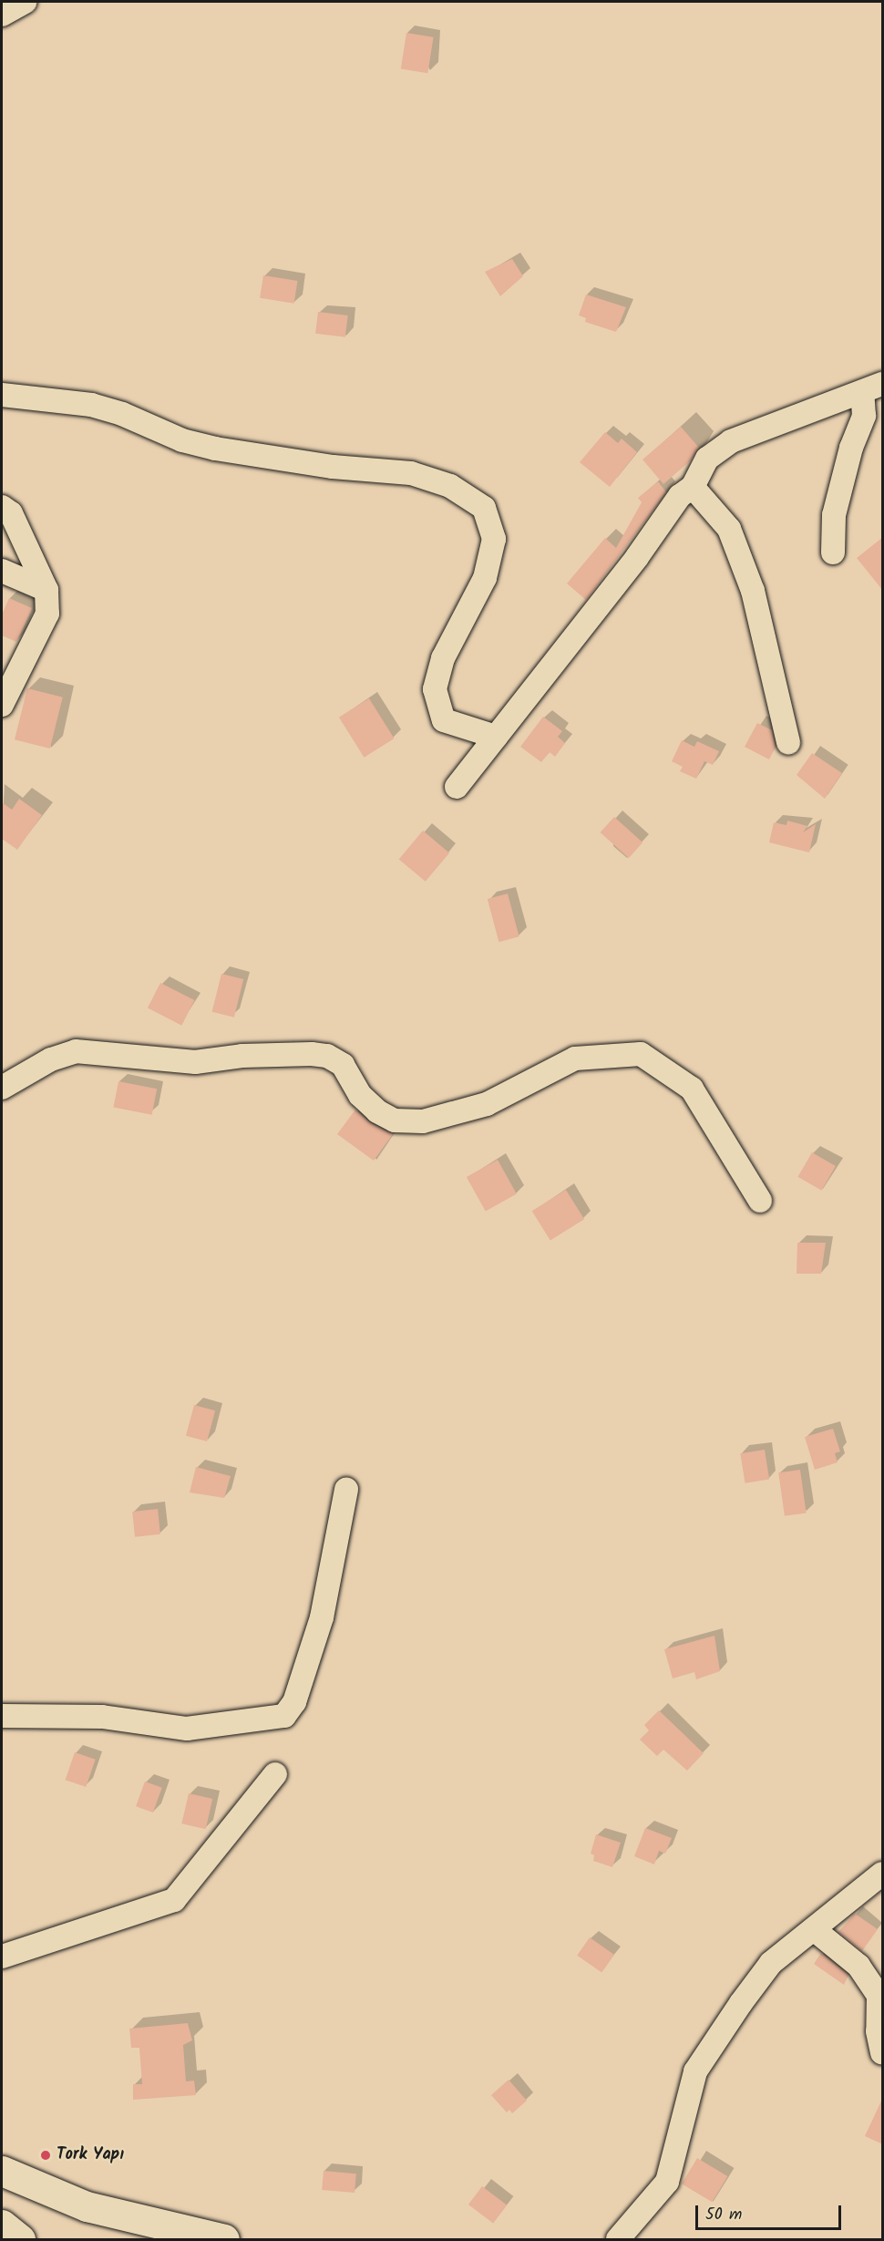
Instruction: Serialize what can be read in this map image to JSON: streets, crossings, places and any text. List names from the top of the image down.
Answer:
{
  "places": ["Tork Yapı"],
  "scale_bar": "50 m"
}
